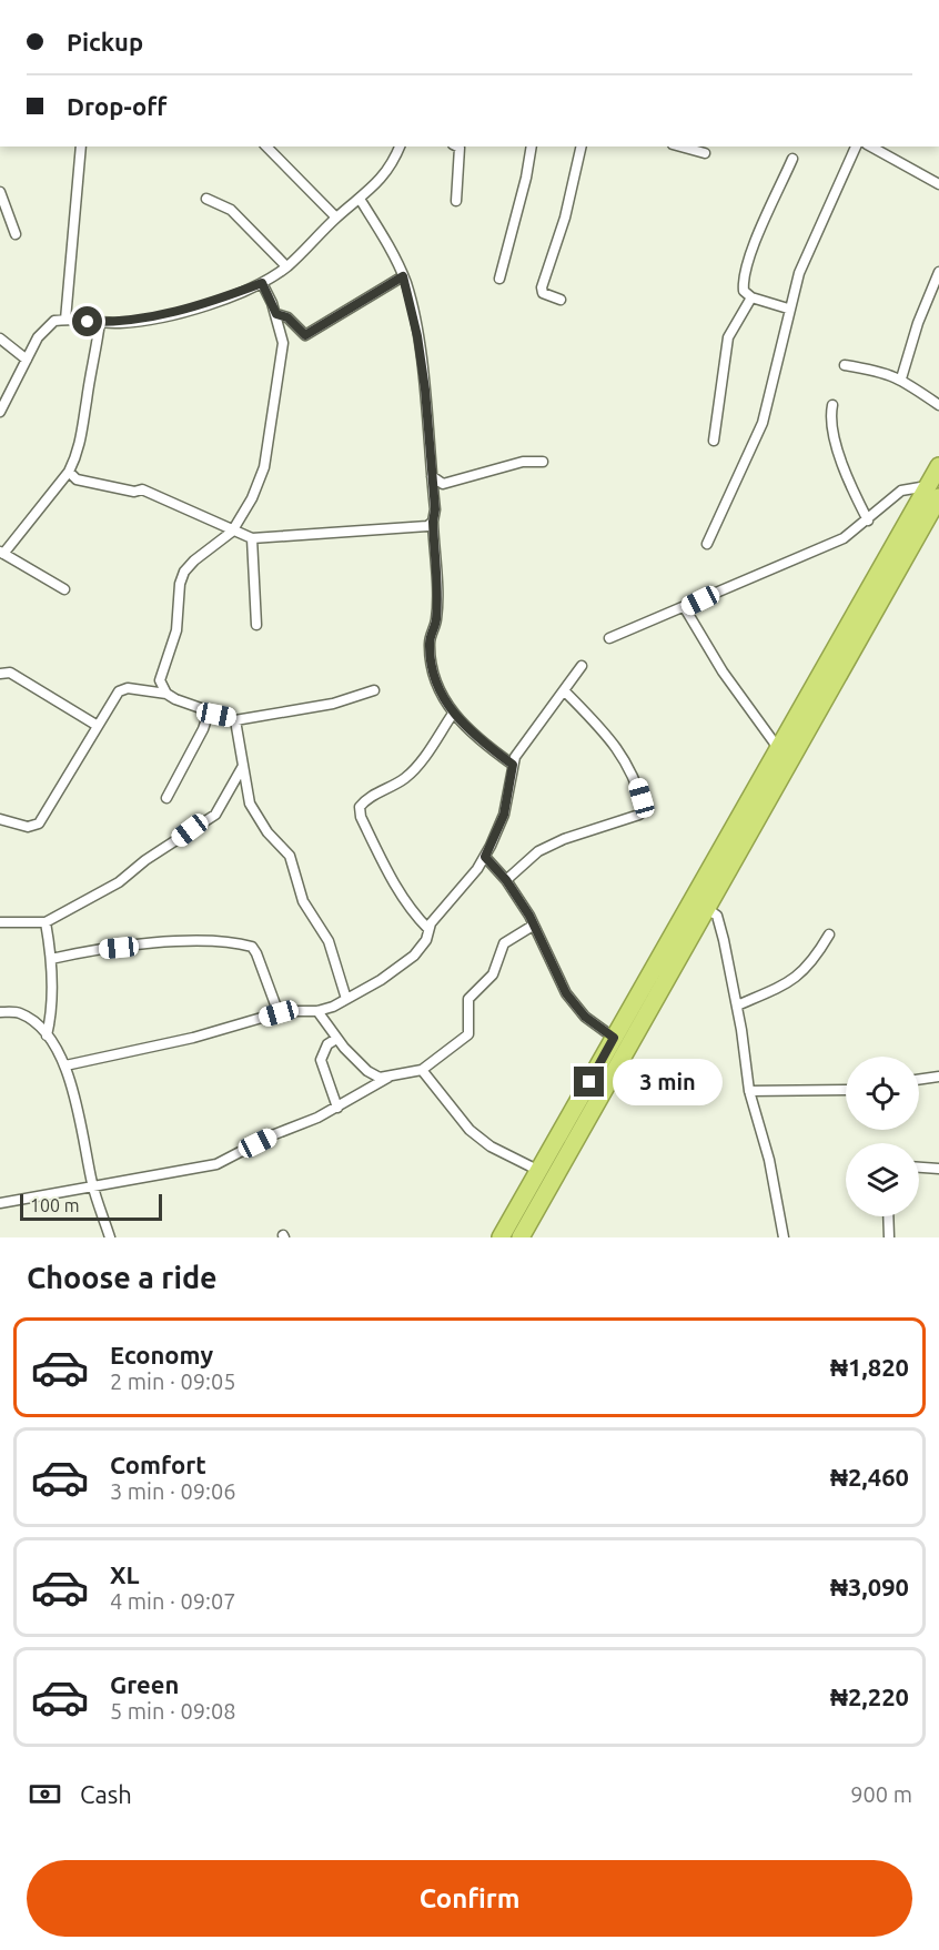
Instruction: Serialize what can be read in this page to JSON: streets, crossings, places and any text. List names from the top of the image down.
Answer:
{
  "scale_bar": "100 m",
  "page": {
    "banner": ["Pickup", "Drop-off"],
    "bubble": "3 min",
    "scale": "100 m",
    "heading": "Choose a ride",
    "list": [
      {
        "name": "Economy",
        "note": "2 min · 09:05",
        "value": "₦1,820"
      },
      {
        "name": "Comfort",
        "note": "3 min · 09:06",
        "value": "₦2,460"
      },
      {
        "name": "XL",
        "note": "4 min · 09:07",
        "value": "₦3,090"
      },
      {
        "name": "Green",
        "note": "5 min · 09:08",
        "value": "₦2,220"
      }
    ],
    "pay": ["Cash", "900 m"],
    "buttons": "Confirm"
  }
}
